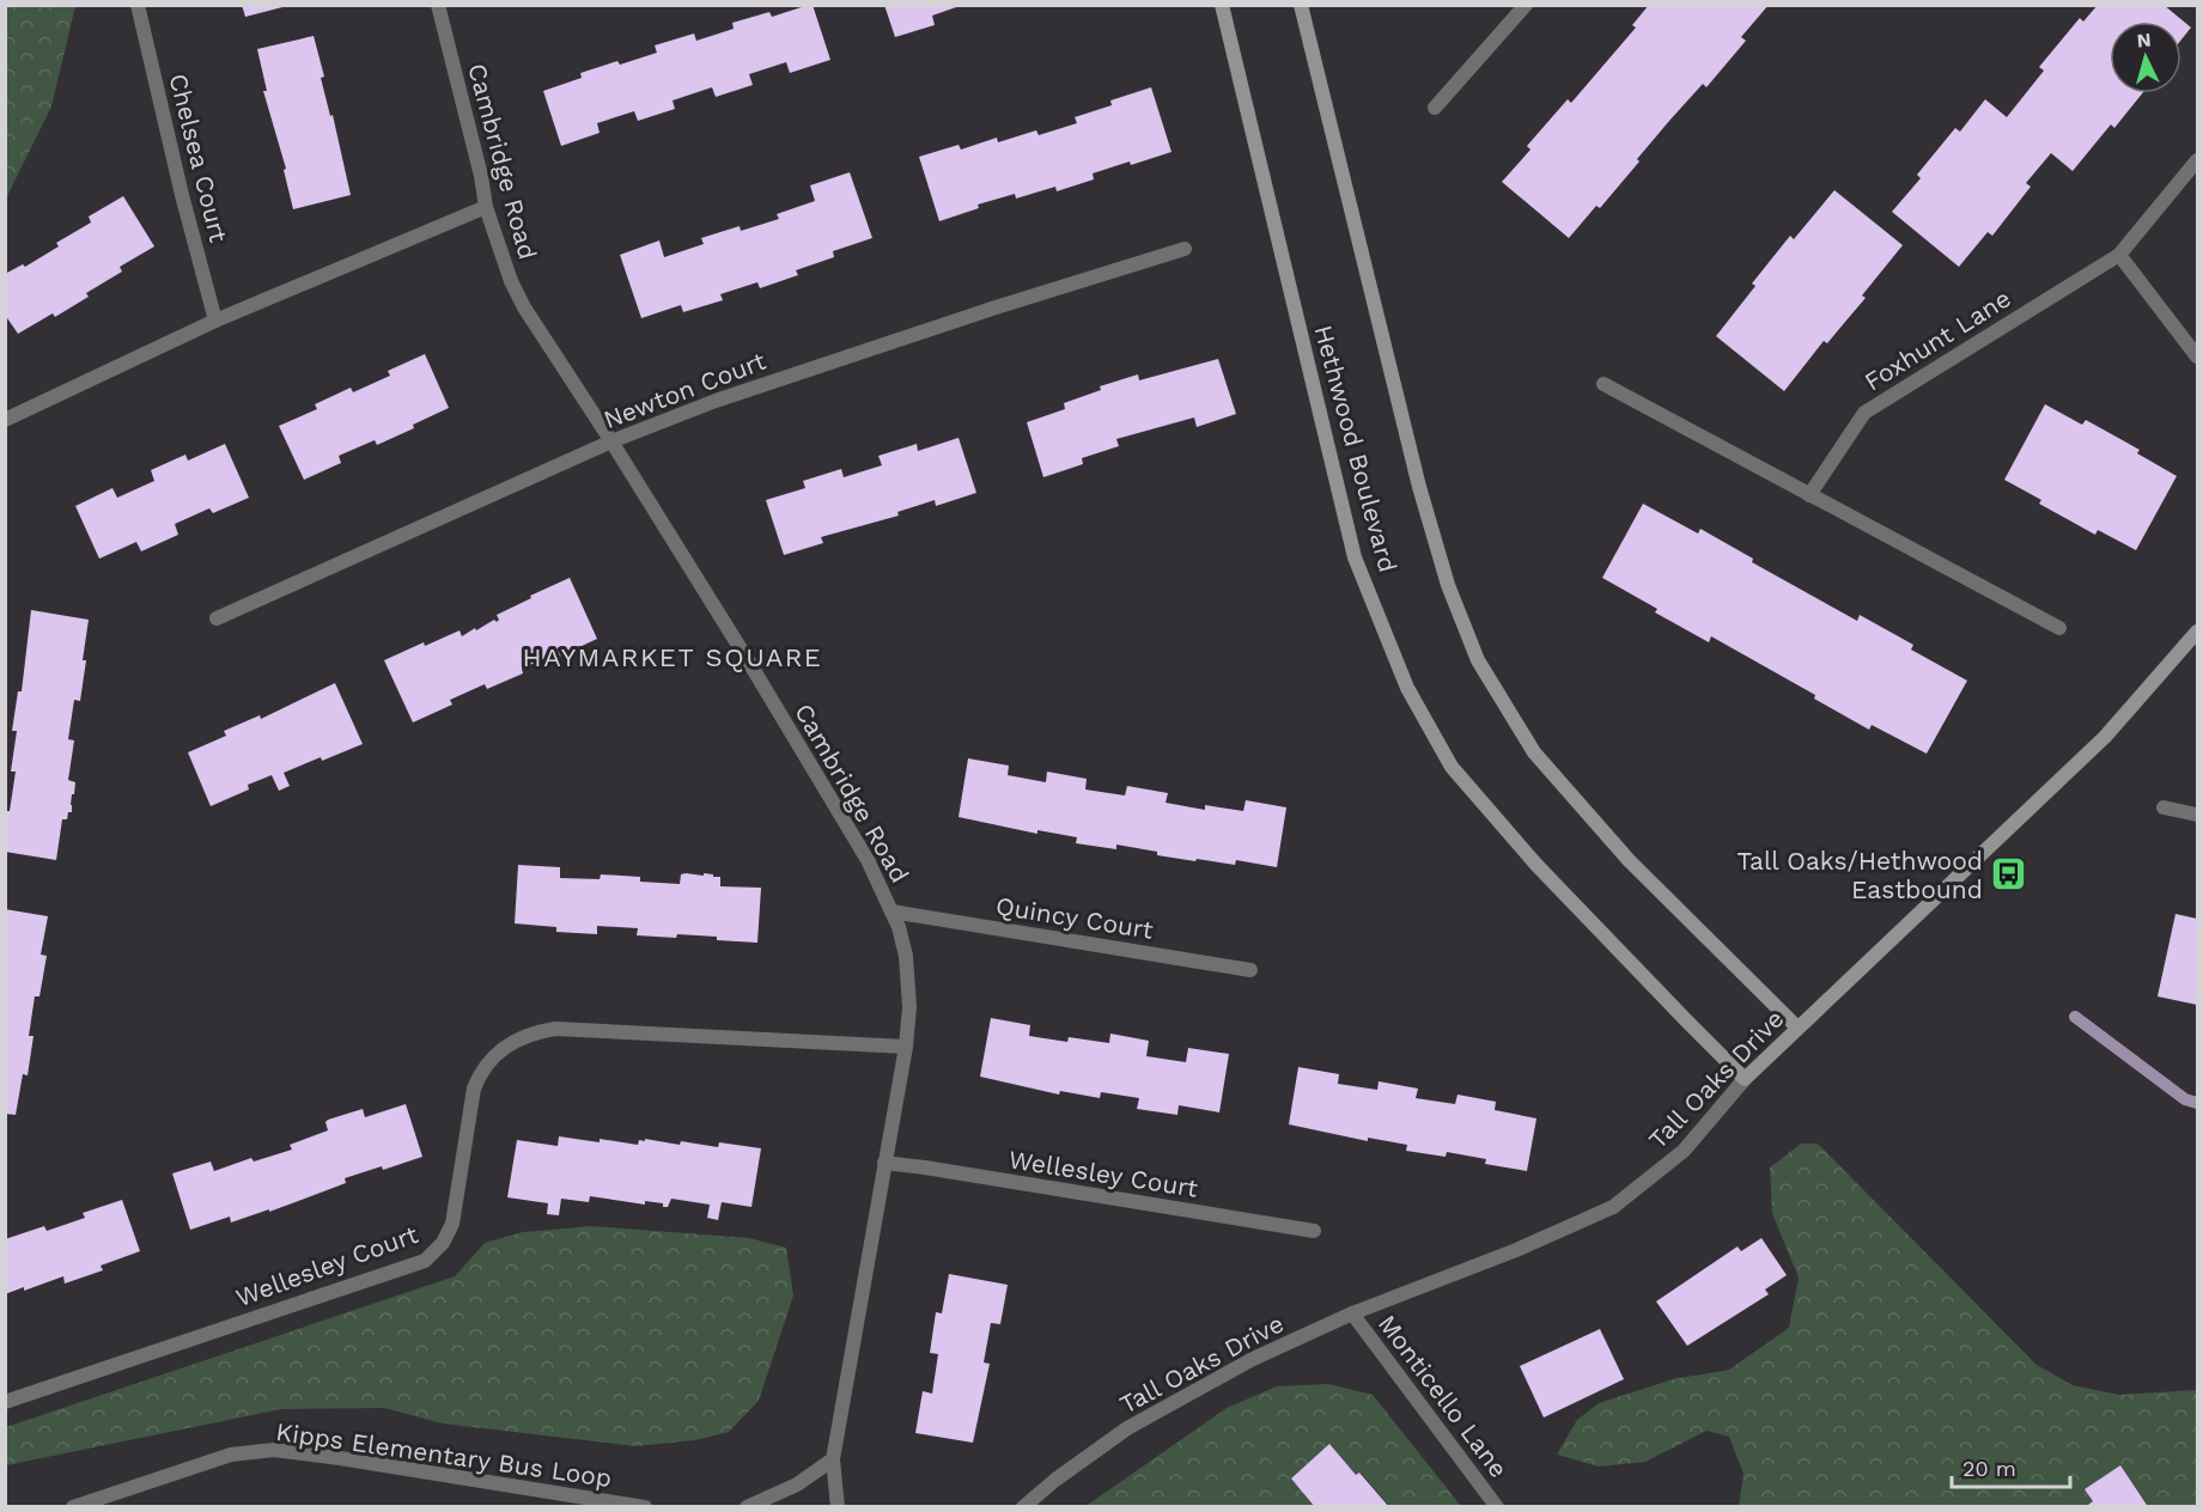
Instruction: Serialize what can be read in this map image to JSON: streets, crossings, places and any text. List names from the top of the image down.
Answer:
{
  "streets": {
    "street": [
      "Chelsea Court",
      "Cambridge Road",
      "Foxhunt Lane",
      "Newton Court",
      "Hethwood Boulevard",
      "Quincy Court",
      "Tall Oaks Drive",
      "Wellesley Court",
      "Monticello Lane",
      "Kipps Elementary Bus Loop"
    ]
  },
  "crossings": [
    ["Cambridge Road", "Newton Court"],
    ["Cambridge Road", "Quincy Court"],
    ["Cambridge Road", "Wellesley Court"],
    ["Hethwood Boulevard", "Tall Oaks Drive"],
    ["Tall Oaks Drive", "Monticello Lane"]
  ],
  "districts": ["HAYMARKET SQUARE"],
  "places": {
    "bus stop": ["Tall Oaks/Hethwood Eastbound"]
  },
  "scale_bar": "20 m",
  "north": "top"
}
